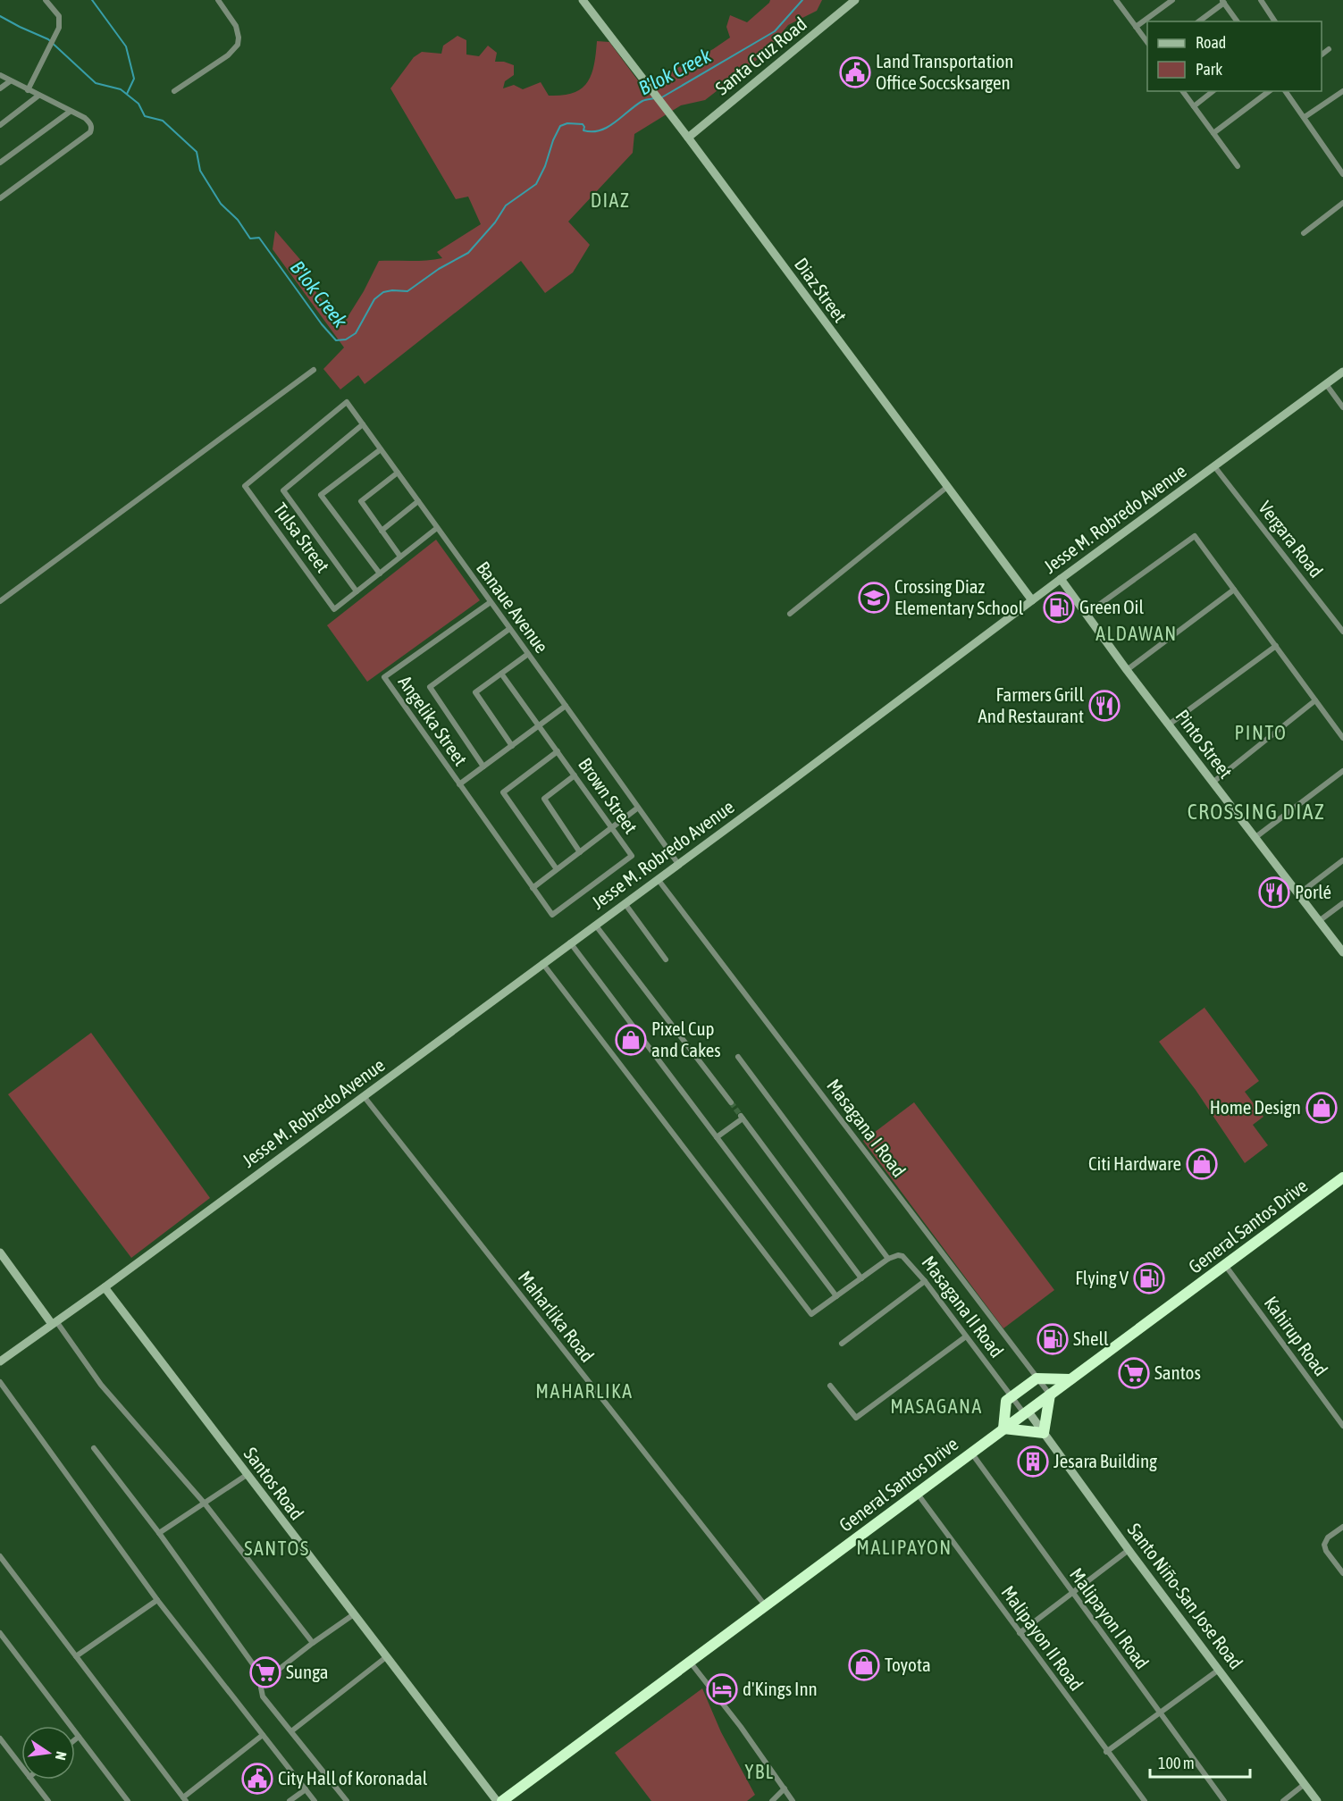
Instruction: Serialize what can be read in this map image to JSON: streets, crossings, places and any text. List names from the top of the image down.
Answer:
{
  "streets": {
    "highway": ["General Santos Drive"],
    "main road": [
      "Santa Cruz Road",
      "Diaz Street",
      "Jesse M. Robredo Avenue",
      "Pinto Street",
      "Santos Road",
      "Santo Niño-San Jose Road"
    ],
    "street": [
      "Tulsa Street",
      "Vergara Road",
      "Banaue Avenue",
      "Angelika Street",
      "Brown Street",
      "Masagana I Road",
      "Masagana II Road",
      "Maharlika Road",
      "Kahirup Road",
      "Malipayon I Road",
      "Malipayon II Road"
    ]
  },
  "crossings": [
    ["Santa Cruz Road", "Diaz Street"],
    ["Diaz Street", "Jesse M. Robredo Avenue"],
    ["Jesse M. Robredo Avenue", "Vergara Road"],
    ["Jesse M. Robredo Avenue", "Banaue Avenue"],
    ["Jesse M. Robredo Avenue", "Pinto Street"],
    ["Jesse M. Robredo Avenue", "Masagana I Road"],
    ["Jesse M. Robredo Avenue", "Maharlika Road"],
    ["Jesse M. Robredo Avenue", "Santos Road"],
    ["Tulsa Street", "Banaue Avenue"],
    ["Banaue Avenue", "Angelika Street"],
    ["Angelika Street", "Brown Street"],
    ["Masagana I Road", "General Santos Drive"],
    ["General Santos Drive", "Masagana II Road"],
    ["General Santos Drive", "Maharlika Road"],
    ["General Santos Drive", "Kahirup Road"],
    ["General Santos Drive", "Santo Niño-San Jose Road"],
    ["General Santos Drive", "Malipayon I Road"],
    ["General Santos Drive", "Malipayon II Road"],
    ["Masagana II Road", "Santo Niño-San Jose Road"]
  ],
  "districts": [
    "DIAZ",
    "ALDAWAN",
    "PINTO",
    "CROSSING DIAZ",
    "MAHARLIKA",
    "MASAGANA",
    "MALIPAYON",
    "SANTOS",
    "YBL"
  ],
  "water": ["B'lok Creek"],
  "places": {
    "public building": ["Land Transportation Office Soccsksargen", "City Hall of Koronadal"],
    "school or university": ["Crossing Diaz Elementary School"],
    "fuel station": ["Green Oil", "Flying V", "Shell"],
    "restaurant": ["Farmers Grill And Restaurant", "Porlé"],
    "shop": [
      "Pixel Cup and Cakes",
      "Home Design",
      "Citi Hardware",
      "Toyota"
    ],
    "supermarket": ["Santos", "Sunga"],
    "building": ["Jesara Building"],
    "hotel": ["d'Kings Inn"]
  },
  "legend": ["Road", "Park"],
  "scale_bar": "100 m",
  "north": "right"
}
